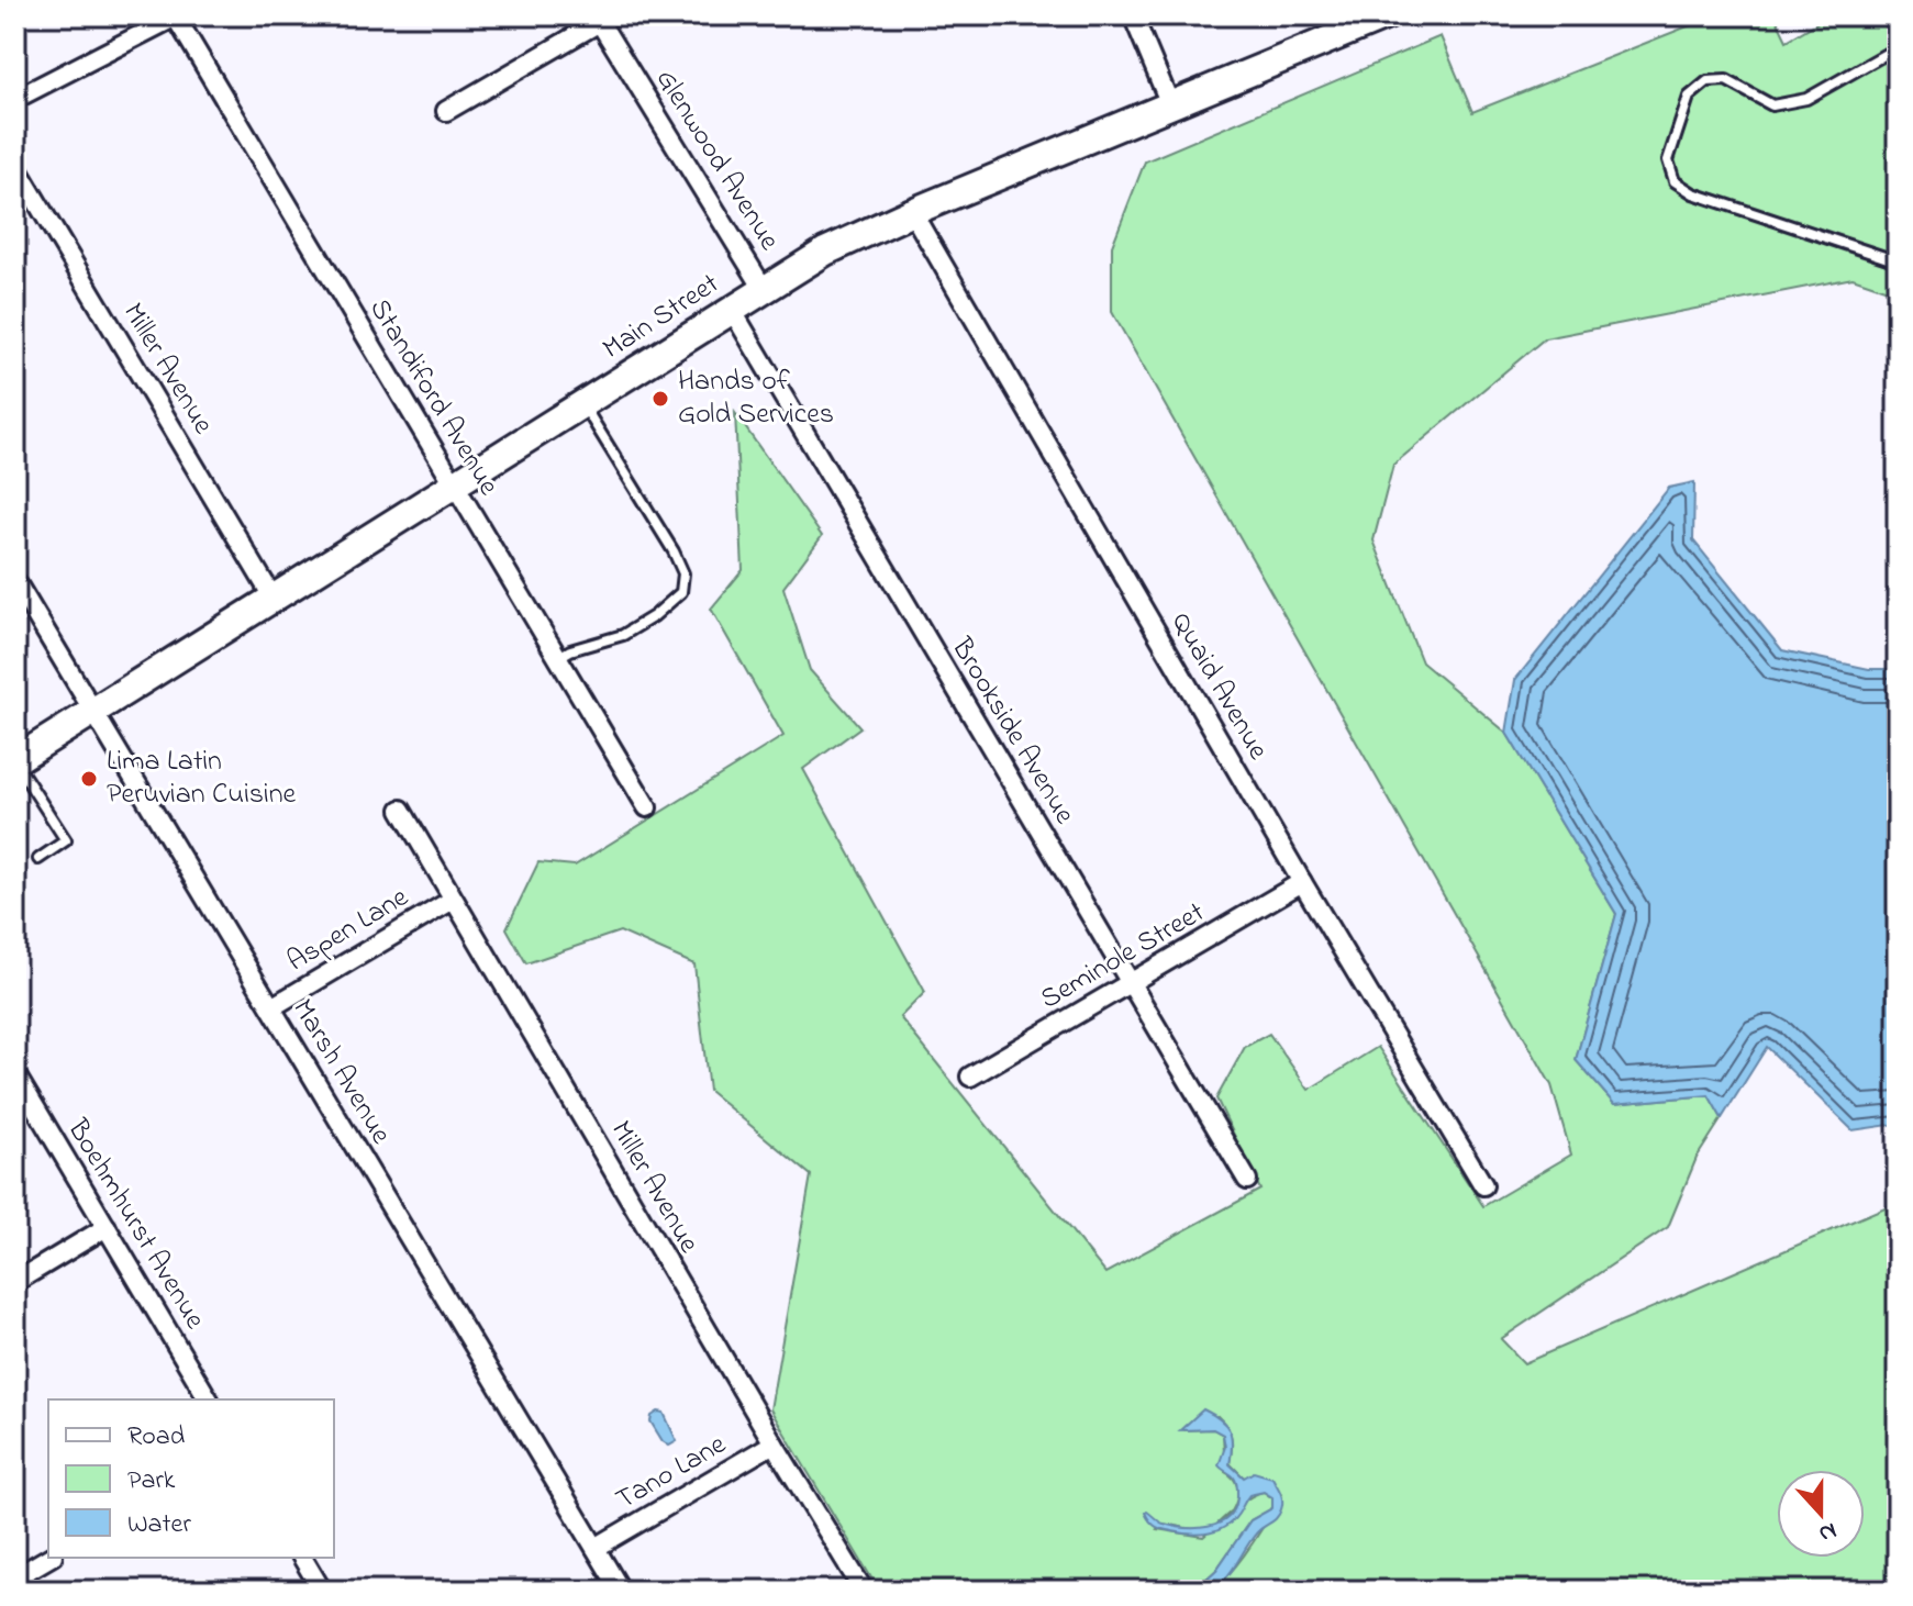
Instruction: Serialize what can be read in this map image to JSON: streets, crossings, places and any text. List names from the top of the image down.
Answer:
{
  "streets": {
    "main road": ["Main Street"],
    "street": [
      "Glenwood Avenue",
      "Miller Avenue",
      "Standiford Avenue",
      "Quaid Avenue",
      "Brookside Avenue",
      "Aspen Lane",
      "Seminole Street",
      "Marsh Avenue",
      "Boehmhurst Avenue",
      "Tano Lane"
    ]
  },
  "crossings": [
    ["Glenwood Avenue", "Main Street"],
    ["Main Street", "Miller Avenue"],
    ["Main Street", "Standiford Avenue"],
    ["Main Street", "Quaid Avenue"],
    ["Main Street", "Brookside Avenue"],
    ["Main Street", "Marsh Avenue"],
    ["Miller Avenue", "Aspen Lane"],
    ["Miller Avenue", "Tano Lane"],
    ["Quaid Avenue", "Seminole Street"],
    ["Brookside Avenue", "Seminole Street"],
    ["Aspen Lane", "Marsh Avenue"],
    ["Marsh Avenue", "Tano Lane"]
  ],
  "places": ["Hands of Gold Services", "Lima Latin Peruvian Cuisine"],
  "legend": ["Road", "Park", "Water"],
  "north": "bottom"
}
